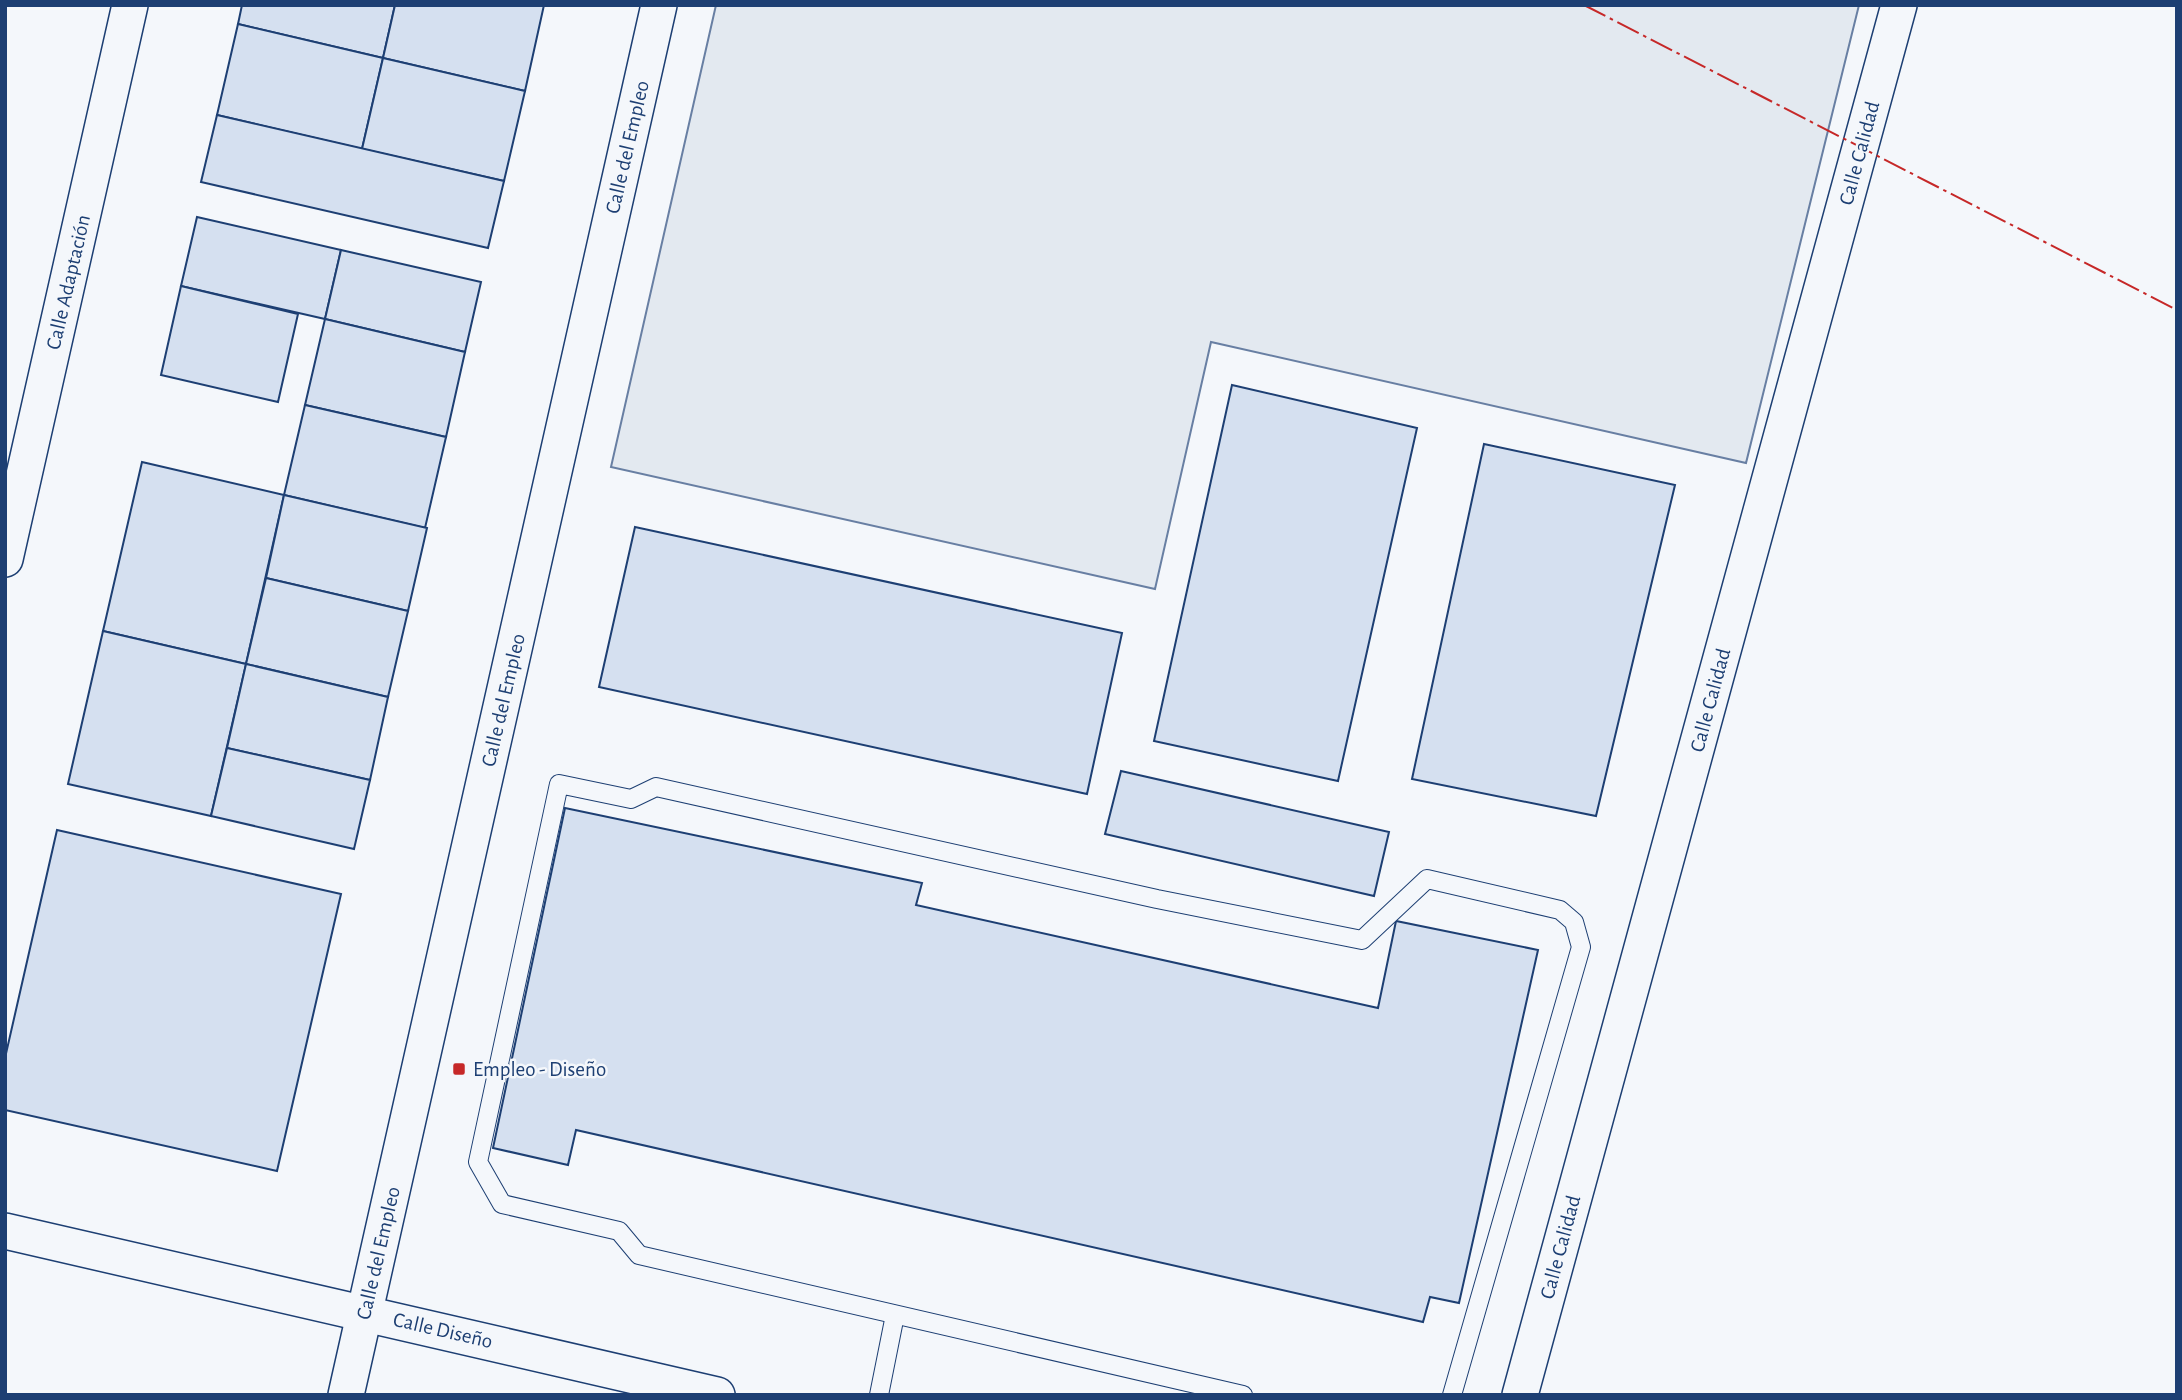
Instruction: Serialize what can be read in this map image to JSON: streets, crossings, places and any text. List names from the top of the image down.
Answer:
{
  "streets": {
    "street": [
      "Calle del Empleo",
      "Calle Calidad",
      "Calle Adaptación",
      "Calle Diseño"
    ]
  },
  "crossings": [
    ["Calle del Empleo", "Calle Diseño"]
  ],
  "places": {
    "transit": ["Empleo - Diseño"]
  }
}
